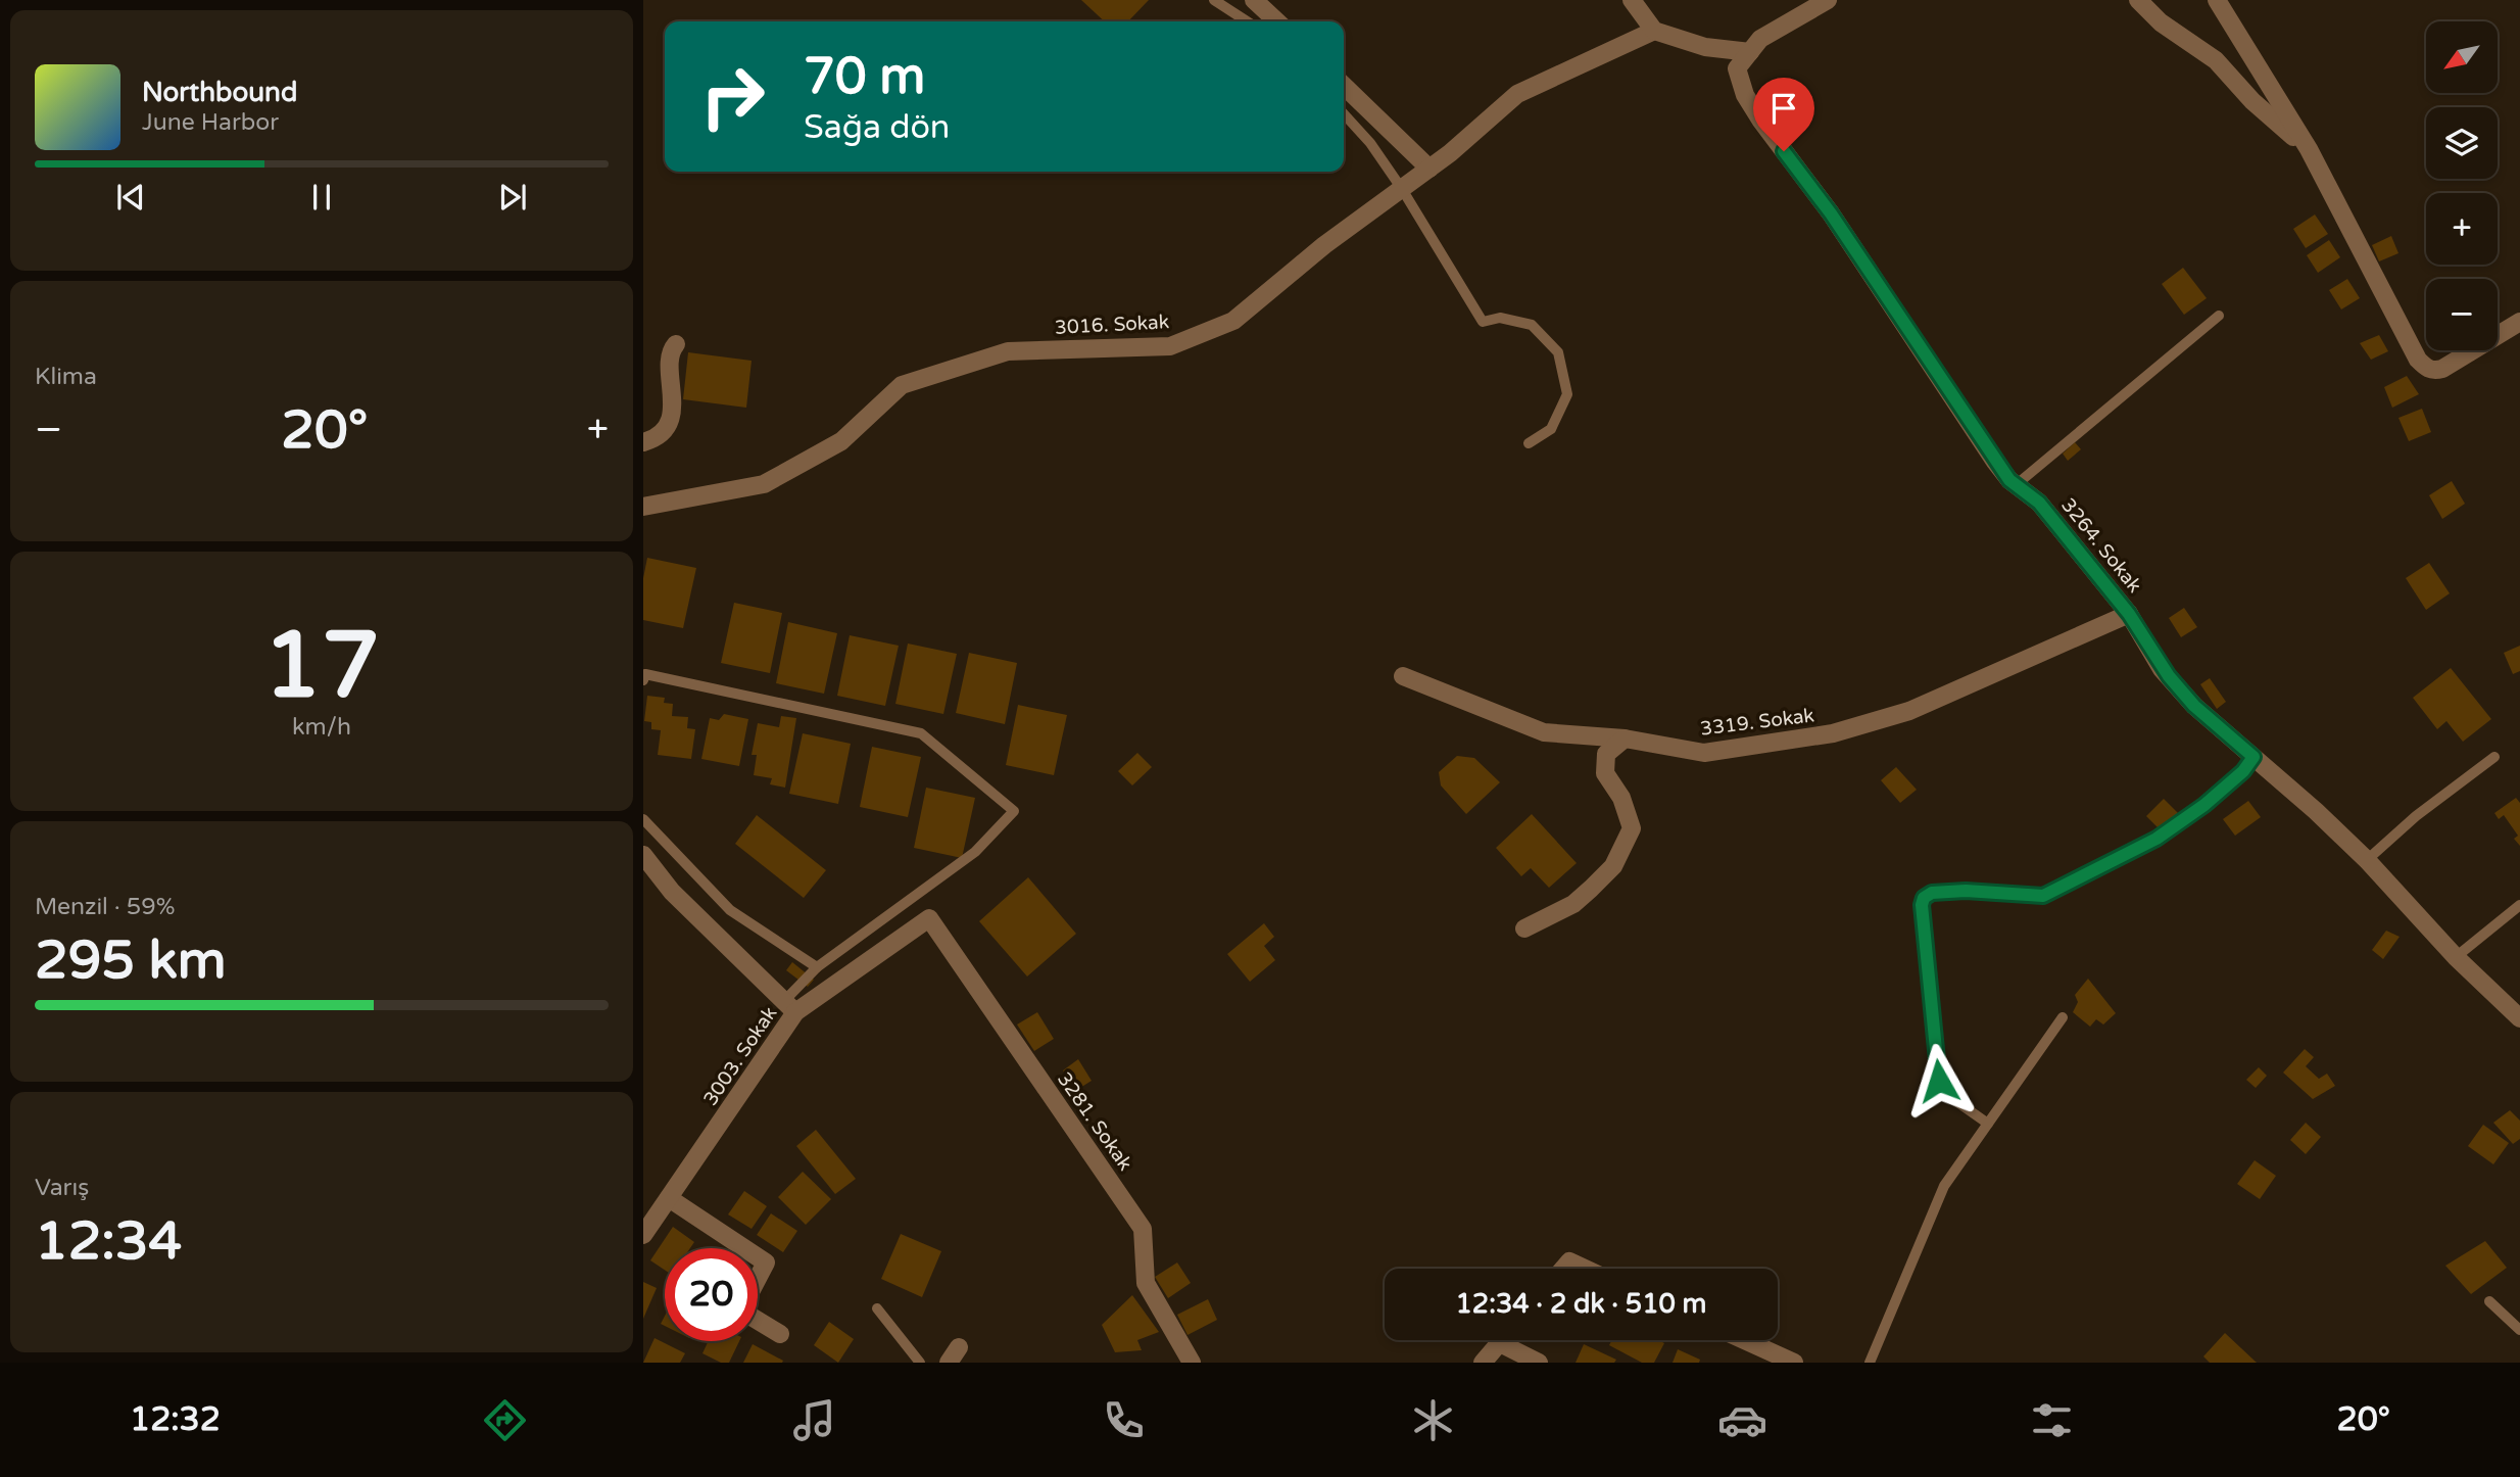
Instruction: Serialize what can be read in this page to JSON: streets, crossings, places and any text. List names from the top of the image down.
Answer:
{
  "streets": {
    "street": [
      "3016. Sokak",
      "3264. Sokak",
      "3319. Sokak",
      "3003. Sokak",
      "3281. Sokak"
    ]
  },
  "crossings": [
    ["3264. Sokak", "3319. Sokak"],
    ["3003. Sokak", "3281. Sokak"]
  ],
  "north": "bottom left",
  "page": {
    "map_buttons": ["+", "−"],
    "turn": ["70 m", "Sağa dön"],
    "song": ["Northbound", "June Harbor"],
    "tile": [
      "Klima",
      ["17", "km/h"],
      ["Menzil · 59%", "295 km"],
      ["Varış", "12:34"]
    ],
    "heat": ["−", "20°", "+"],
    "limit": "20",
    "trip": "12:34 · 2 dk · 510 m",
    "tabs": ["12:32", "20°"]
  }
}
